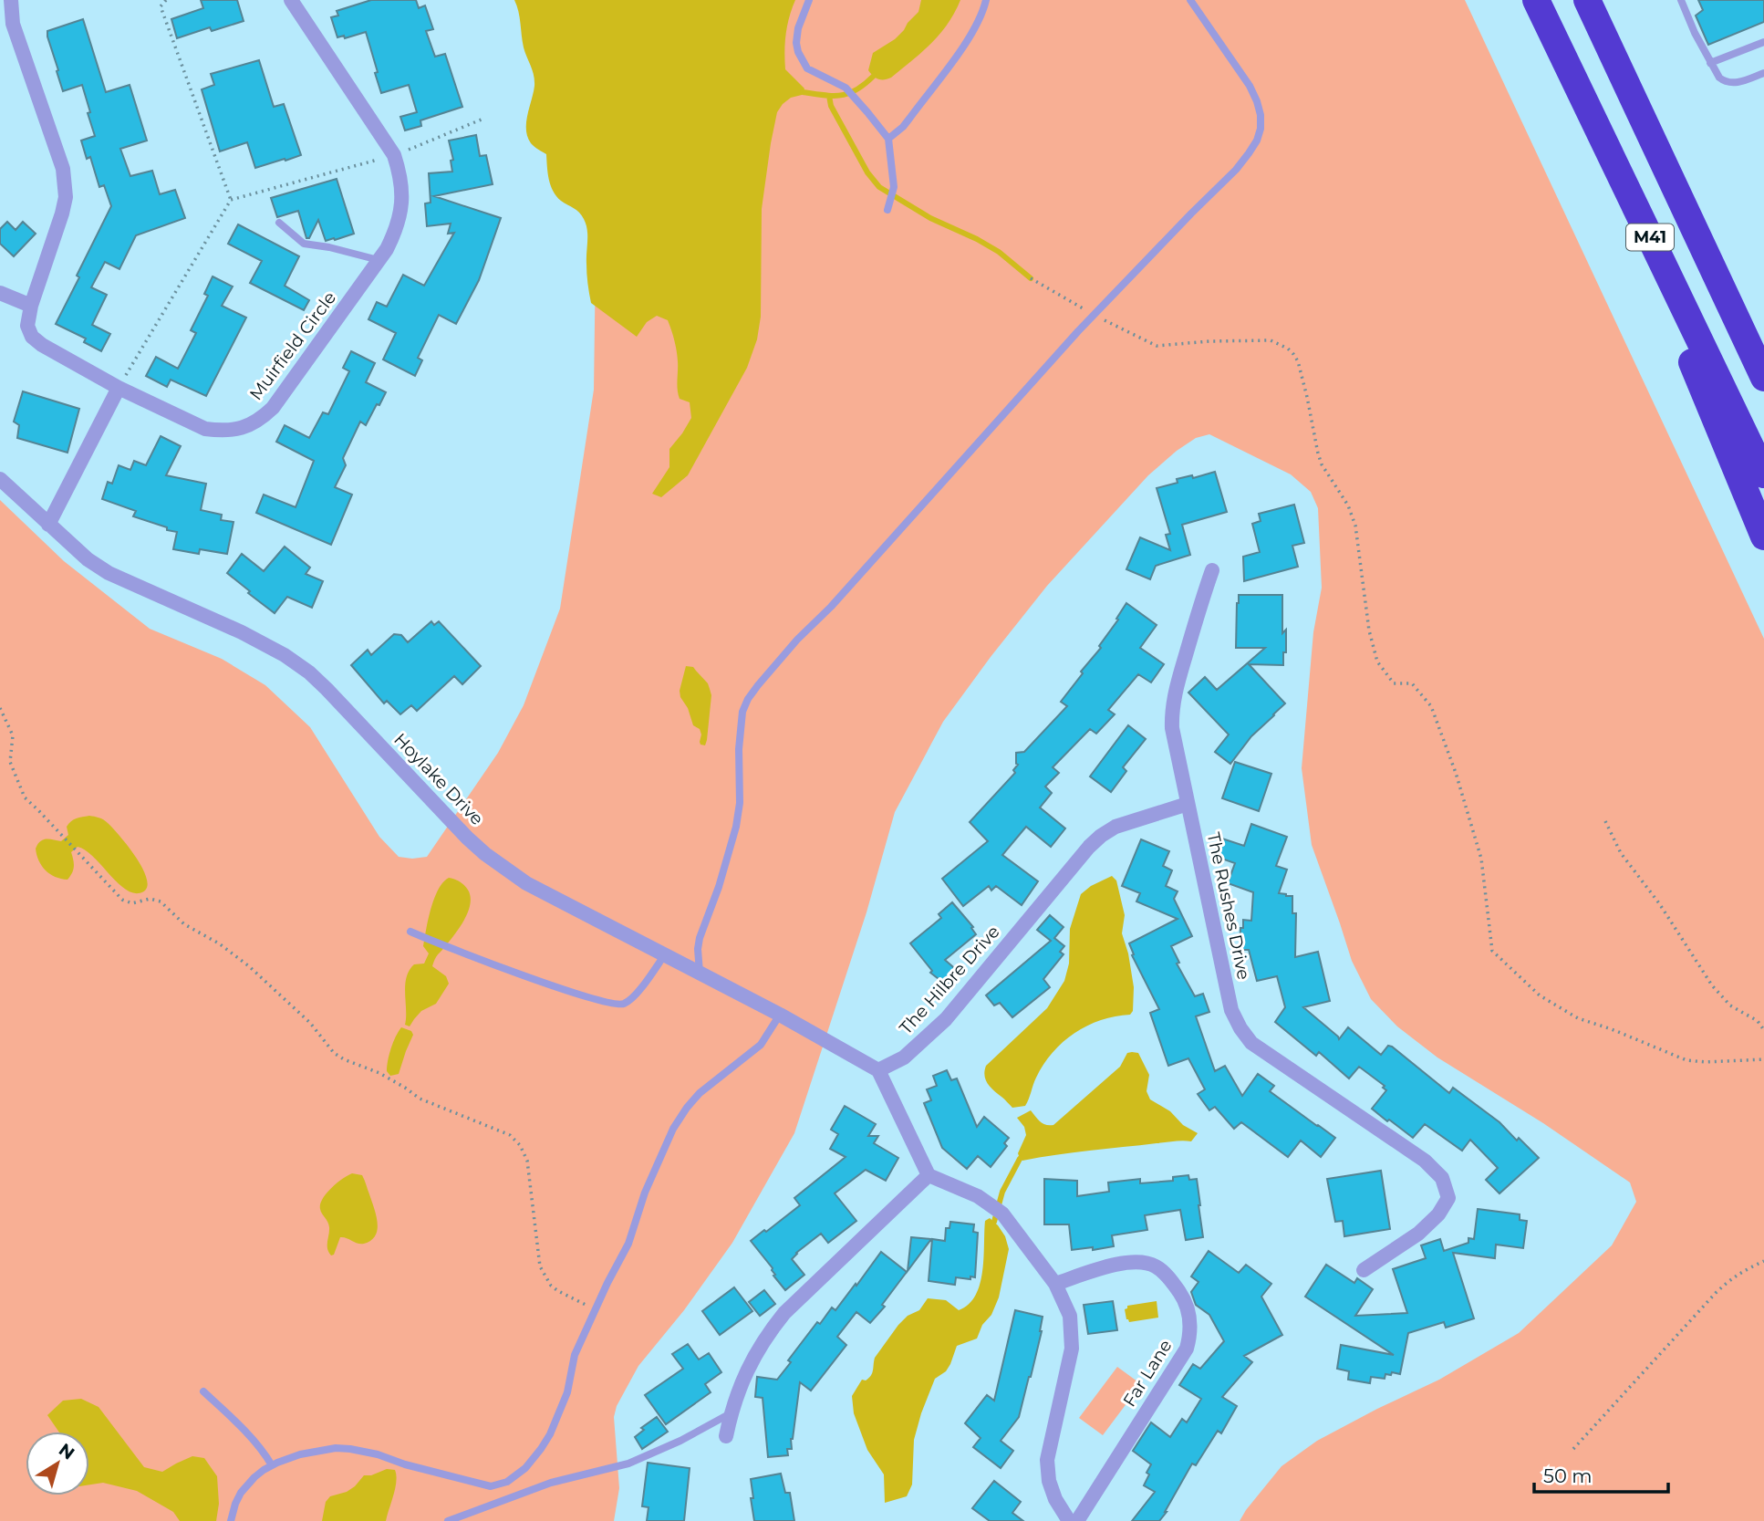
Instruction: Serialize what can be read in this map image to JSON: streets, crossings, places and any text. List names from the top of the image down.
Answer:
{
  "streets": {
    "highway": ["M41"],
    "street": [
      "Muirfield Circle",
      "Hoylake Drive",
      "The Rushes Drive",
      "The Hilbre Drive",
      "Far Lane"
    ]
  },
  "crossings": [
    ["Hoylake Drive", "The Hilbre Drive"],
    ["The Rushes Drive", "The Hilbre Drive"]
  ],
  "scale_bar": "50 m",
  "north": "top right"
}
